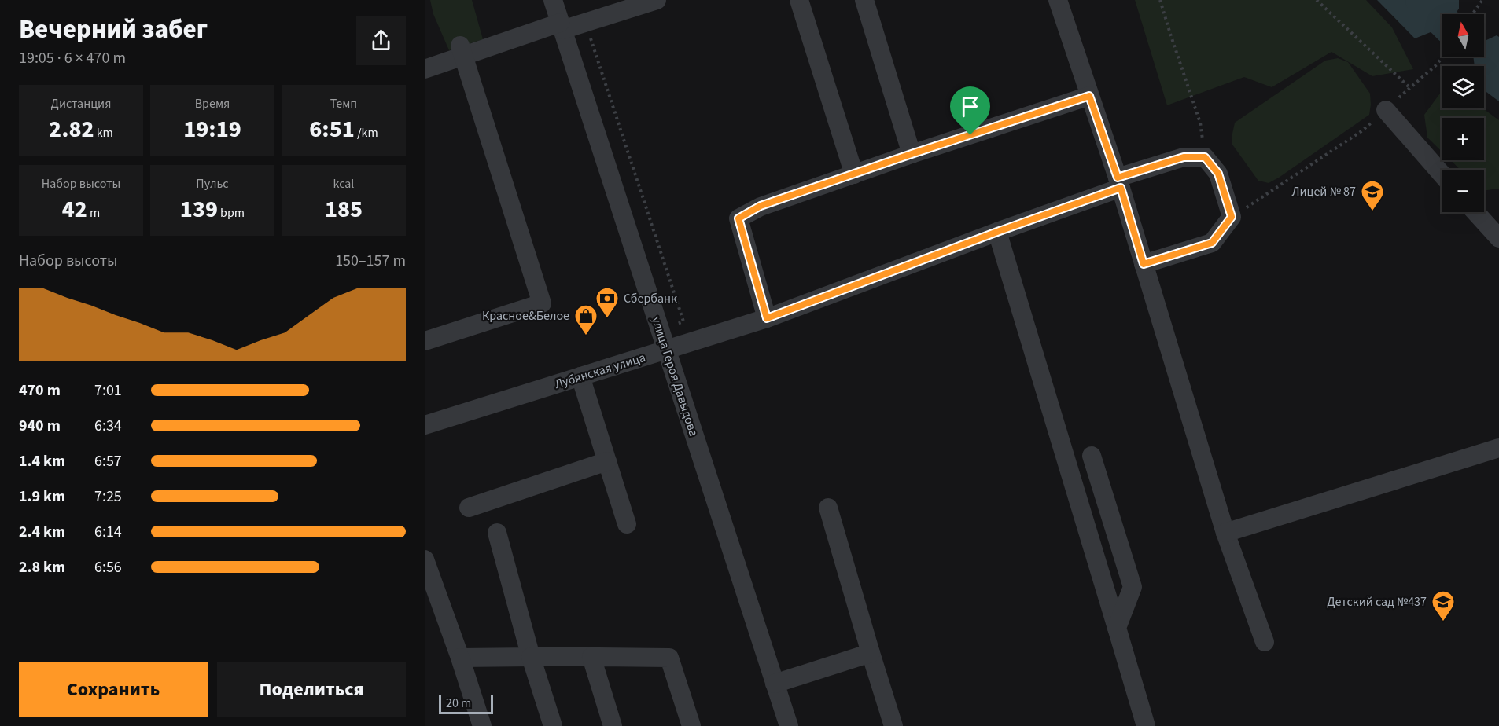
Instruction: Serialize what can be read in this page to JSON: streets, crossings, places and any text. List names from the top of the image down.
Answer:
{
  "streets": {
    "street": ["Лубянская улица", "улица Героя Давыдова"]
  },
  "crossings": [
    ["Лубянская улица", "улица Героя Давыдова"]
  ],
  "places": {
    "school or university": ["Лицей № 87", "Детский сад №437"],
    "bank": ["Сбербанк"],
    "shop": ["Красное&Белое"]
  },
  "scale_bar": "20 m",
  "north": "top",
  "page": {
    "heading": ["Вечерний забег", "19:05 · 6 × 470 m"],
    "map_buttons": ["+", "−"],
    "stats": [
      ["Дистанция", "2.82 km"],
      ["Время", "19:19"],
      ["Темп", "6:51 /km"],
      ["Набор высоты", "42 m"],
      ["Пульс", "139 bpm"],
      ["kcal", "185"]
    ],
    "chart": ["Набор высоты", "150–157 m"],
    "list": [
      {
        "name": "470 m",
        "note": "7:01"
      },
      {
        "name": "940 m",
        "note": "6:34"
      },
      {
        "name": "1.4 km",
        "note": "6:57"
      },
      {
        "name": "1.9 km",
        "note": "7:25"
      },
      {
        "name": "2.4 km",
        "note": "6:14"
      },
      {
        "name": "2.8 km",
        "note": "6:56"
      }
    ],
    "buttons": ["Сохранить", "Поделиться"],
    "scale": "20 m"
  }
}
